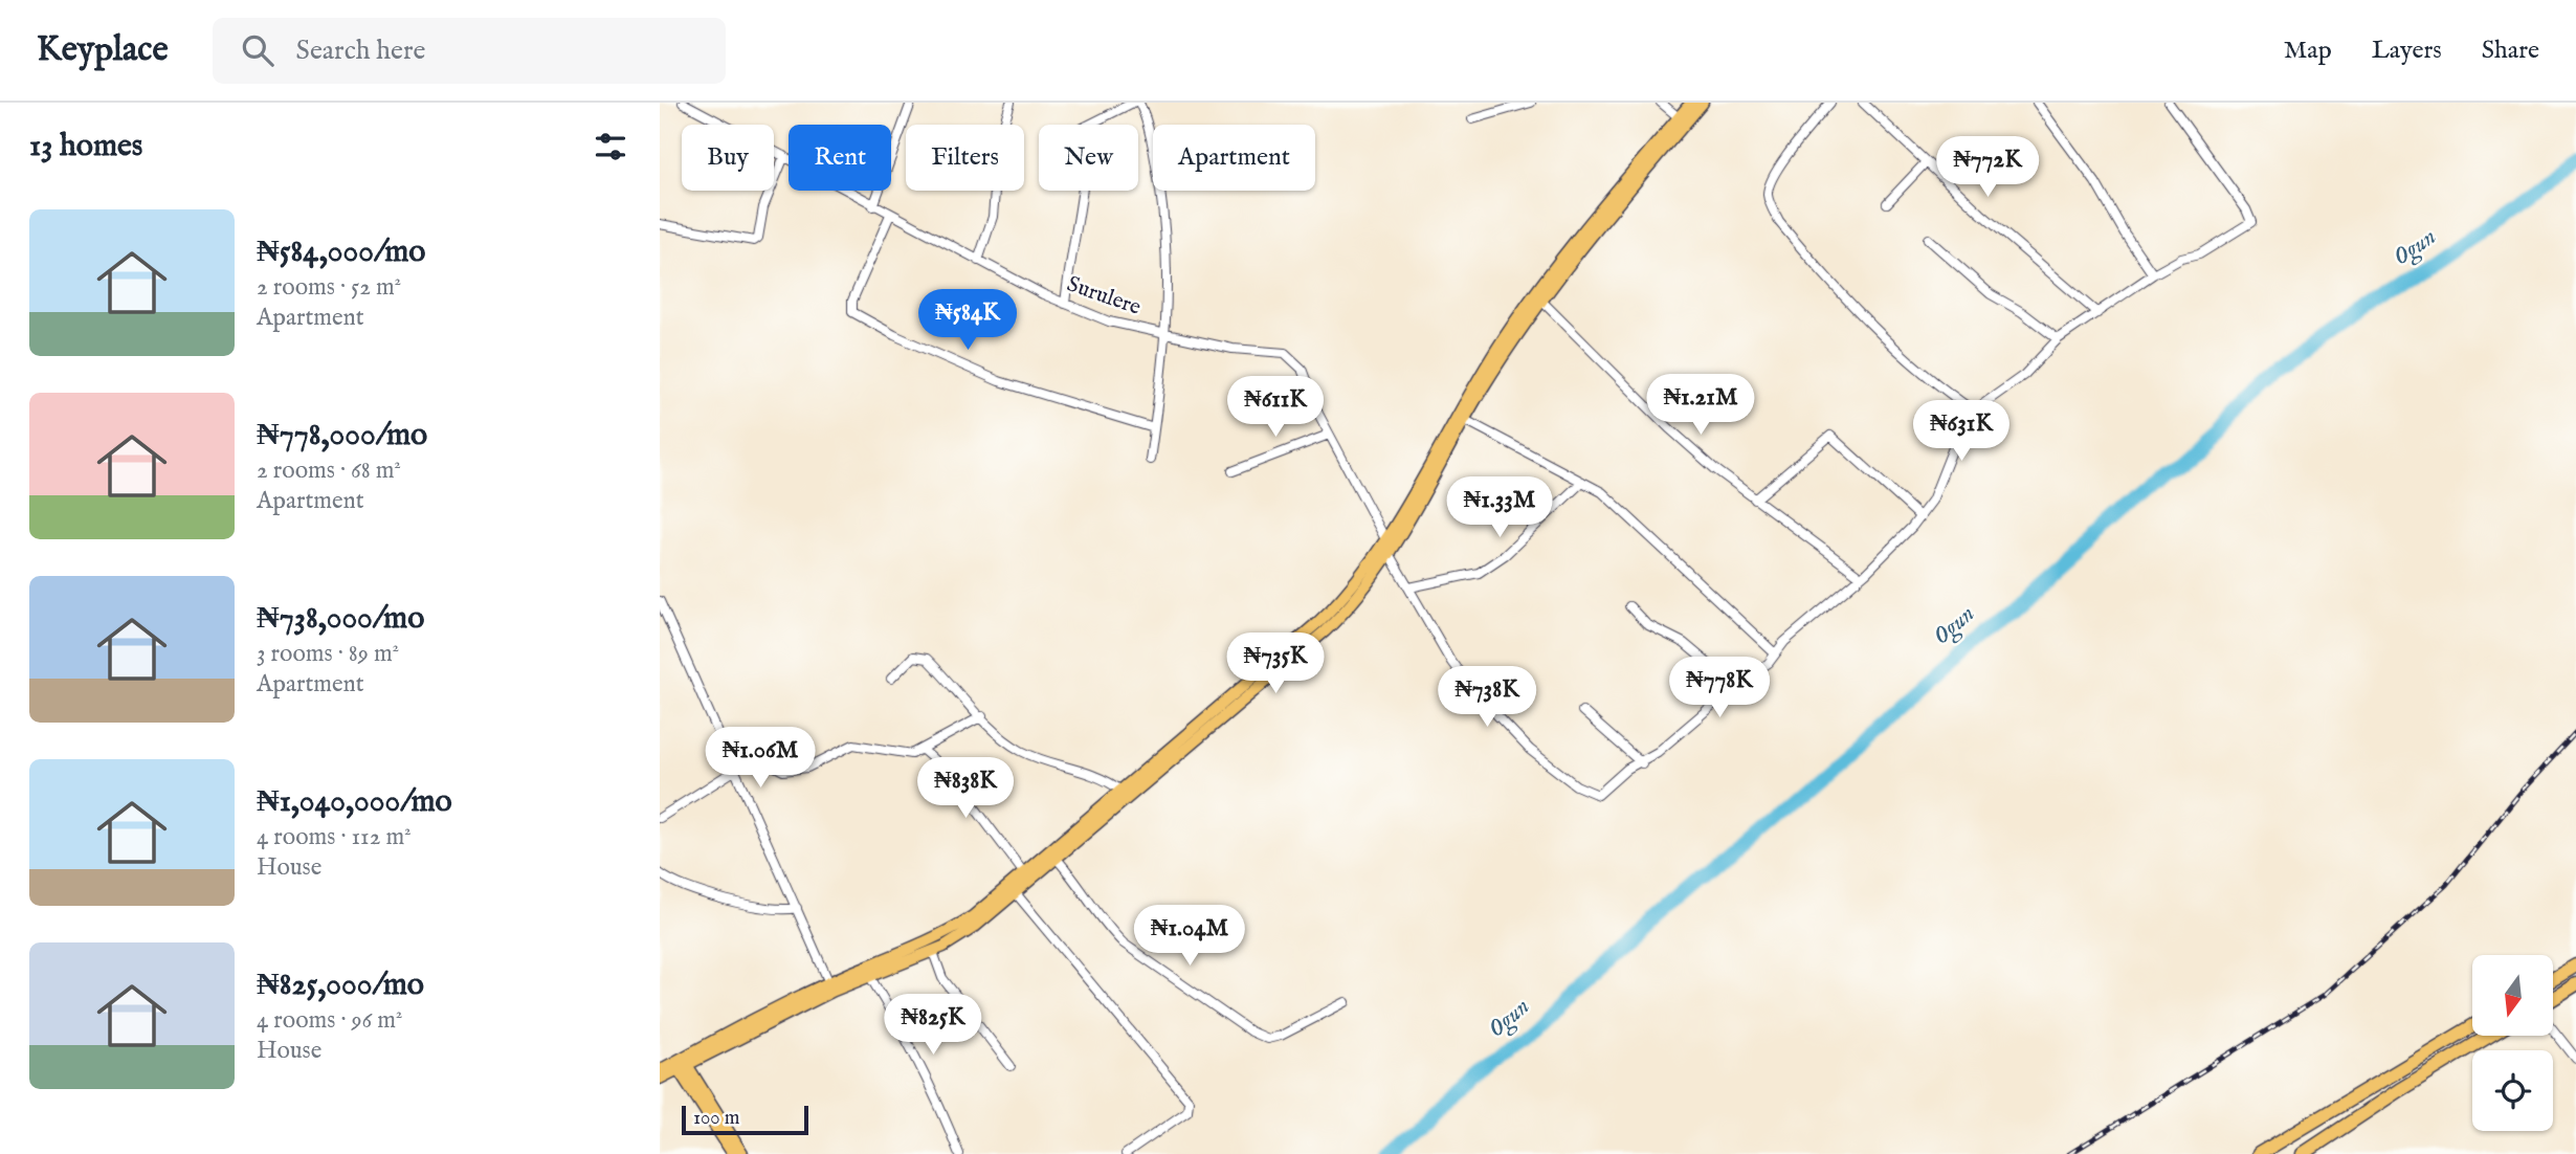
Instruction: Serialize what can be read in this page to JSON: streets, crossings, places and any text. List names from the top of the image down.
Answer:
{
  "streets": {
    "street": ["Surulere"]
  },
  "water": ["Ogun"],
  "scale_bar": "100 m",
  "north": "bottom",
  "page": {
    "header": "Keyplace",
    "search": "Search here",
    "nav": ["Map", "Layers", "Share"],
    "heading": "13 homes",
    "chip": [
      "Buy",
      "Rent",
      "Filters",
      "New",
      "Apartment"
    ],
    "price": [
      "₦772K",
      "₦584K",
      "₦1.21M",
      "₦611K",
      "₦631K",
      "₦1.33M",
      "₦735K",
      "₦778K",
      "₦738K",
      "₦1.06M",
      "₦838K",
      "₦1.04M",
      "₦825K"
    ],
    "list": [
      {
        "name": "₦584,000/mo",
        "note": "2 rooms · 52 m² · Apartment"
      },
      {
        "name": "₦778,000/mo",
        "note": "2 rooms · 68 m² · Apartment"
      },
      {
        "name": "₦738,000/mo",
        "note": "3 rooms · 89 m² · Apartment"
      },
      {
        "name": "₦1,040,000/mo",
        "note": "4 rooms · 112 m² · House"
      },
      {
        "name": "₦825,000/mo",
        "note": "4 rooms · 96 m² · House"
      }
    ],
    "scale": "100 m"
  }
}
